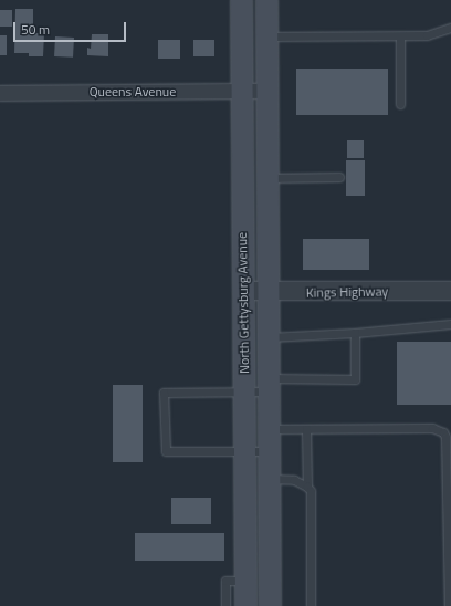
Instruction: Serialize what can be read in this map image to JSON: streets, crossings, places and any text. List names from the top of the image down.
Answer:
{
  "streets": {
    "main road": ["North Gettysburg Avenue"],
    "street": ["Queens Avenue", "Kings Highway"]
  },
  "crossings": [
    ["Queens Avenue", "North Gettysburg Avenue"],
    ["Kings Highway", "North Gettysburg Avenue"]
  ],
  "scale_bar": "50 m"
}
